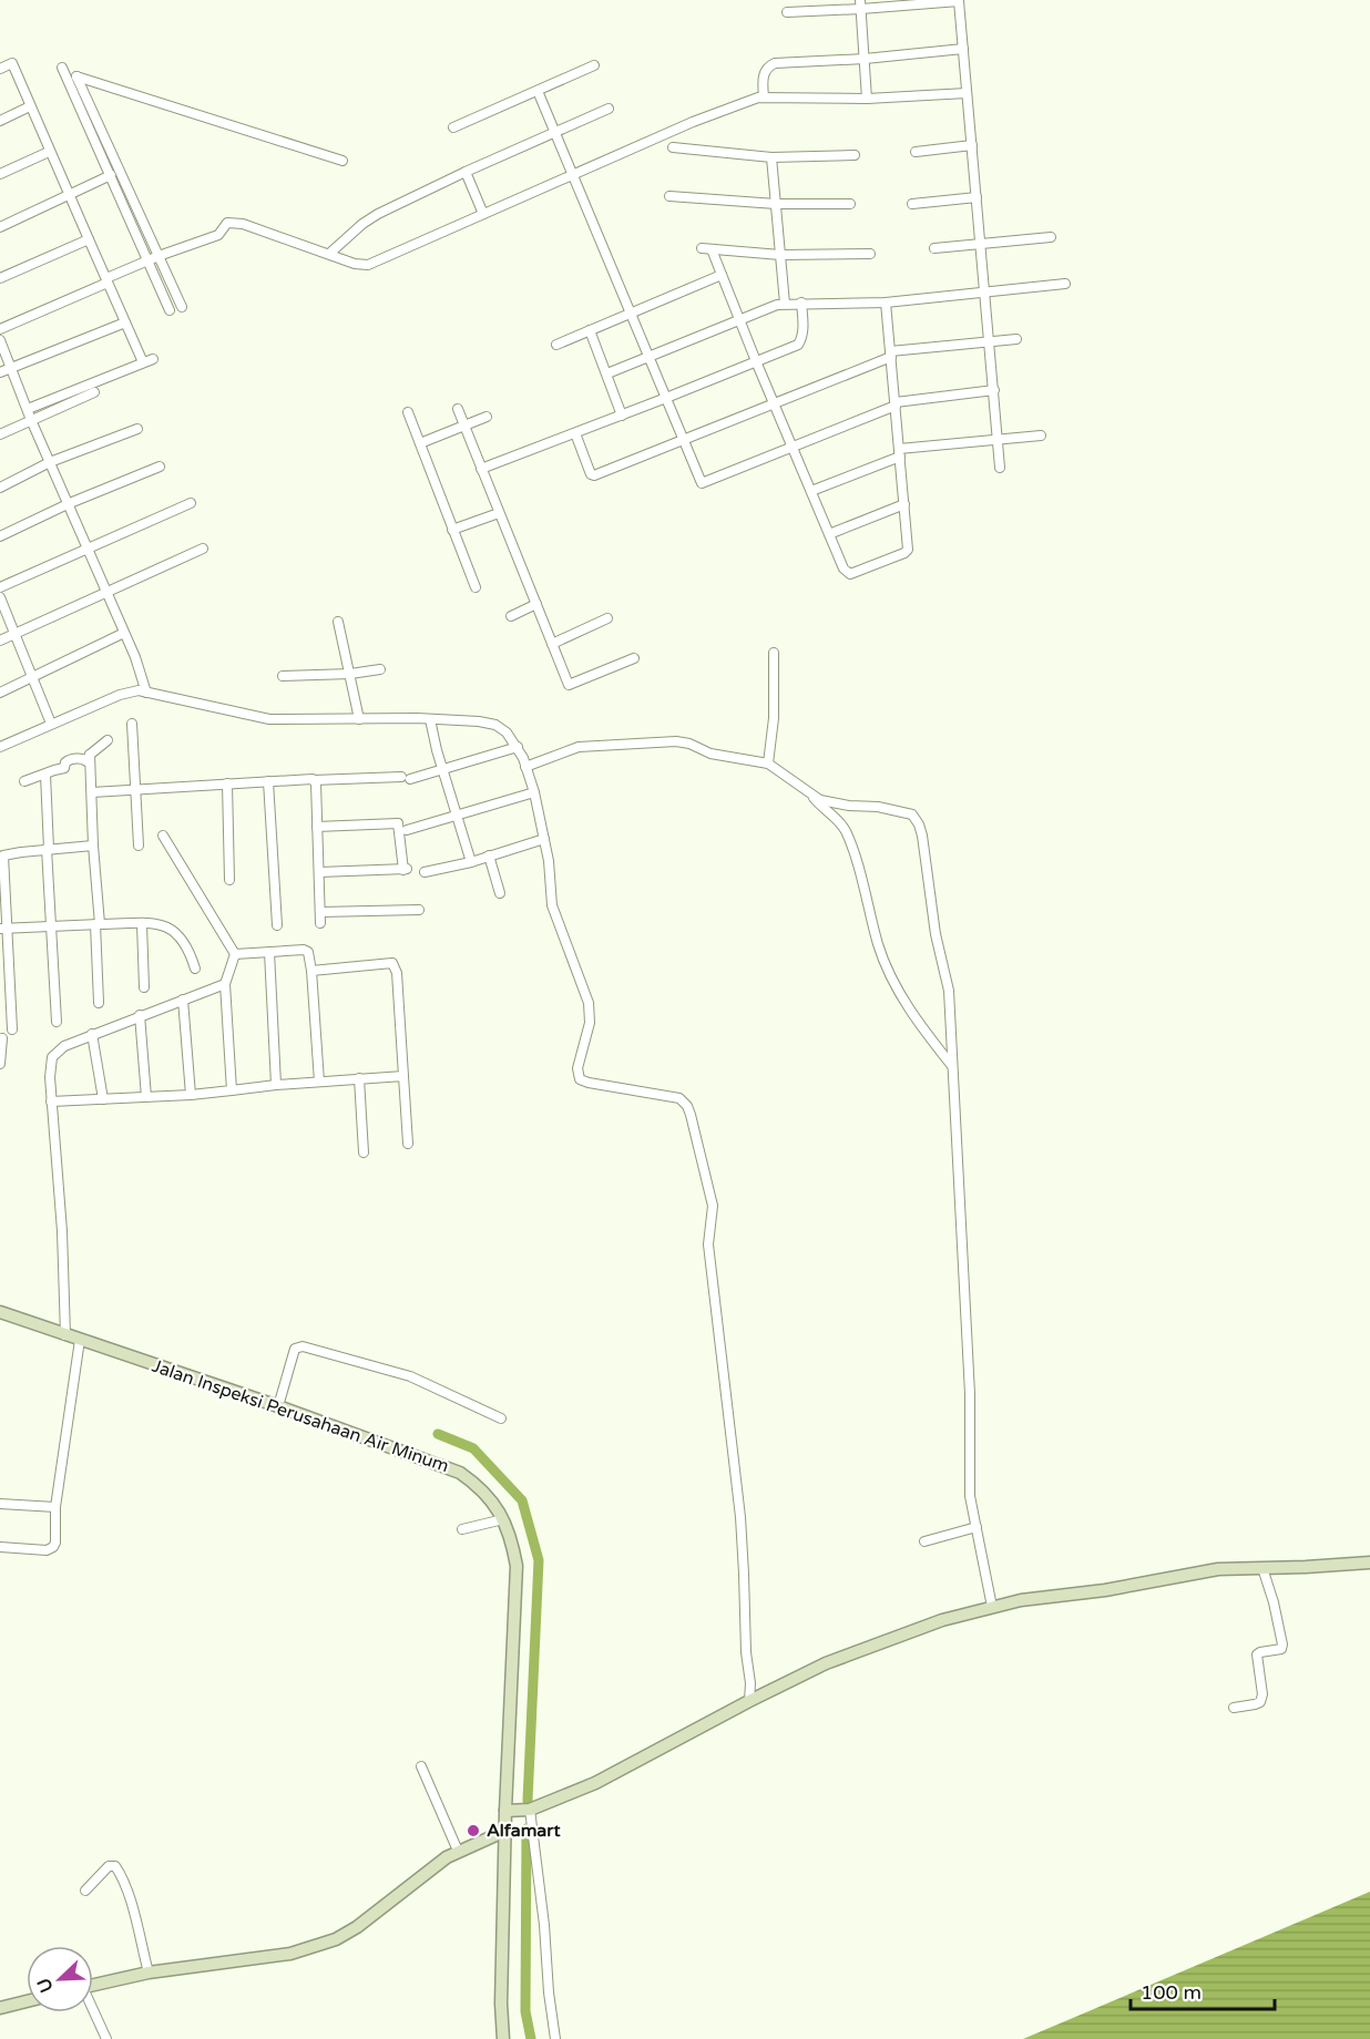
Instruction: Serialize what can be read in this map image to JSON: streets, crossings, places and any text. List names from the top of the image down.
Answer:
{
  "streets": {
    "street": ["Jalan Inspeksi Perusahaan Air Minum"]
  },
  "places": ["Alfamart"],
  "scale_bar": "100 m",
  "north": "bottom left"
}
